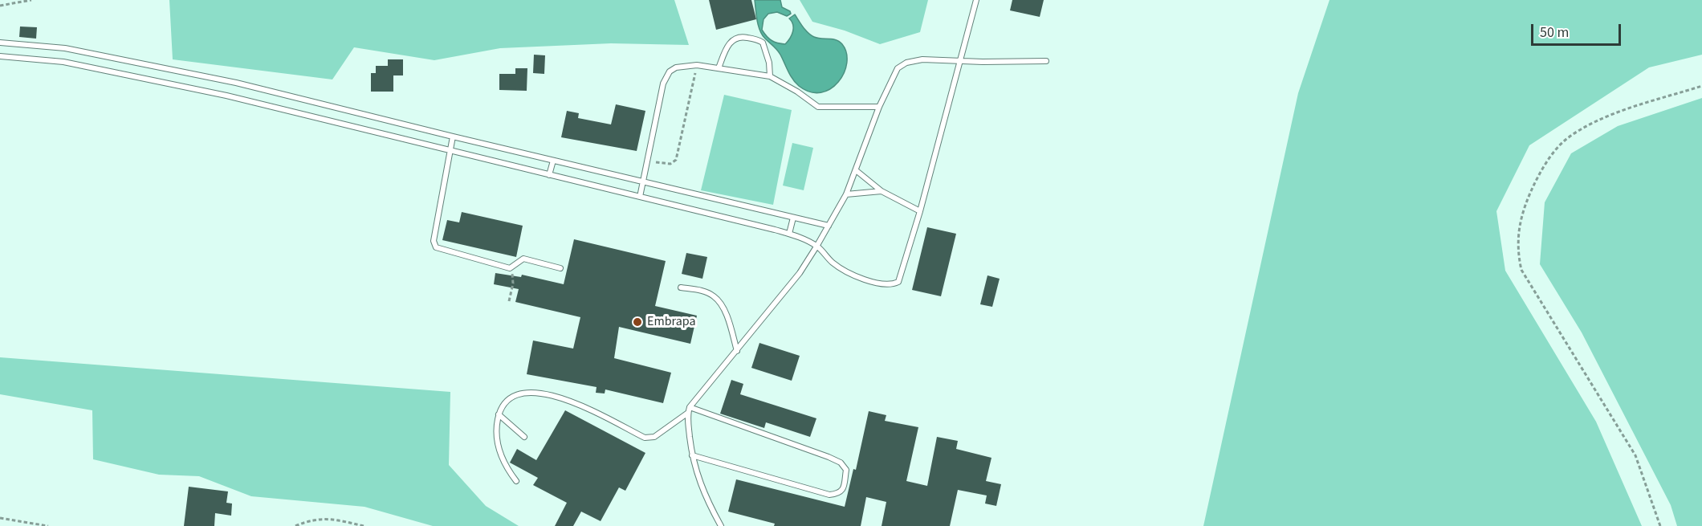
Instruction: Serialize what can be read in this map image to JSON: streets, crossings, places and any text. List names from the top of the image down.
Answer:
{
  "places": ["Embrapa"],
  "scale_bar": "50 m"
}
